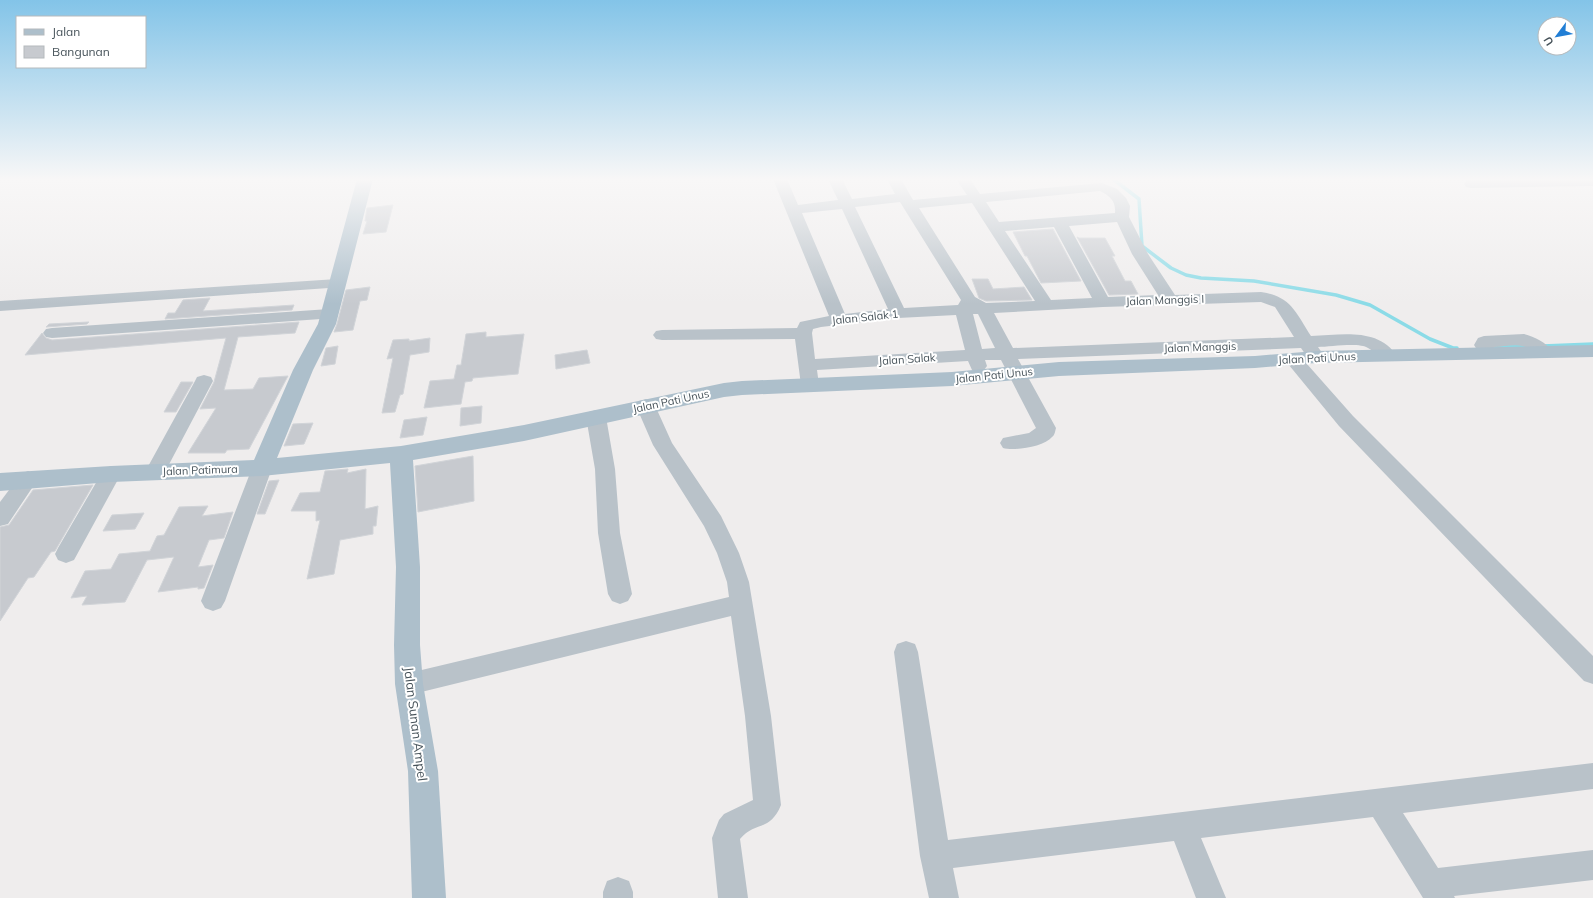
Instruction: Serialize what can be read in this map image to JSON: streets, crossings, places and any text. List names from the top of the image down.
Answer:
{
  "streets": {
    "main road": ["Jalan Pati Unus", "Jalan Patimura", "Jalan Sunan Ampel"],
    "street": ["Jalan Manggis I", "Jalan Salak 1"]
  },
  "crossings": [
    ["Jalan Manggis I", "Jalan Salak 1"],
    ["Jalan Manggis I", "Jalan Pati Unus"],
    ["Jalan Pati Unus", "Jalan Patimura"],
    ["Jalan Pati Unus", "Jalan Sunan Ampel"],
    ["Jalan Patimura", "Jalan Sunan Ampel"]
  ],
  "legend": ["Jalan", "Bangunan"],
  "north": "bottom left"
}
